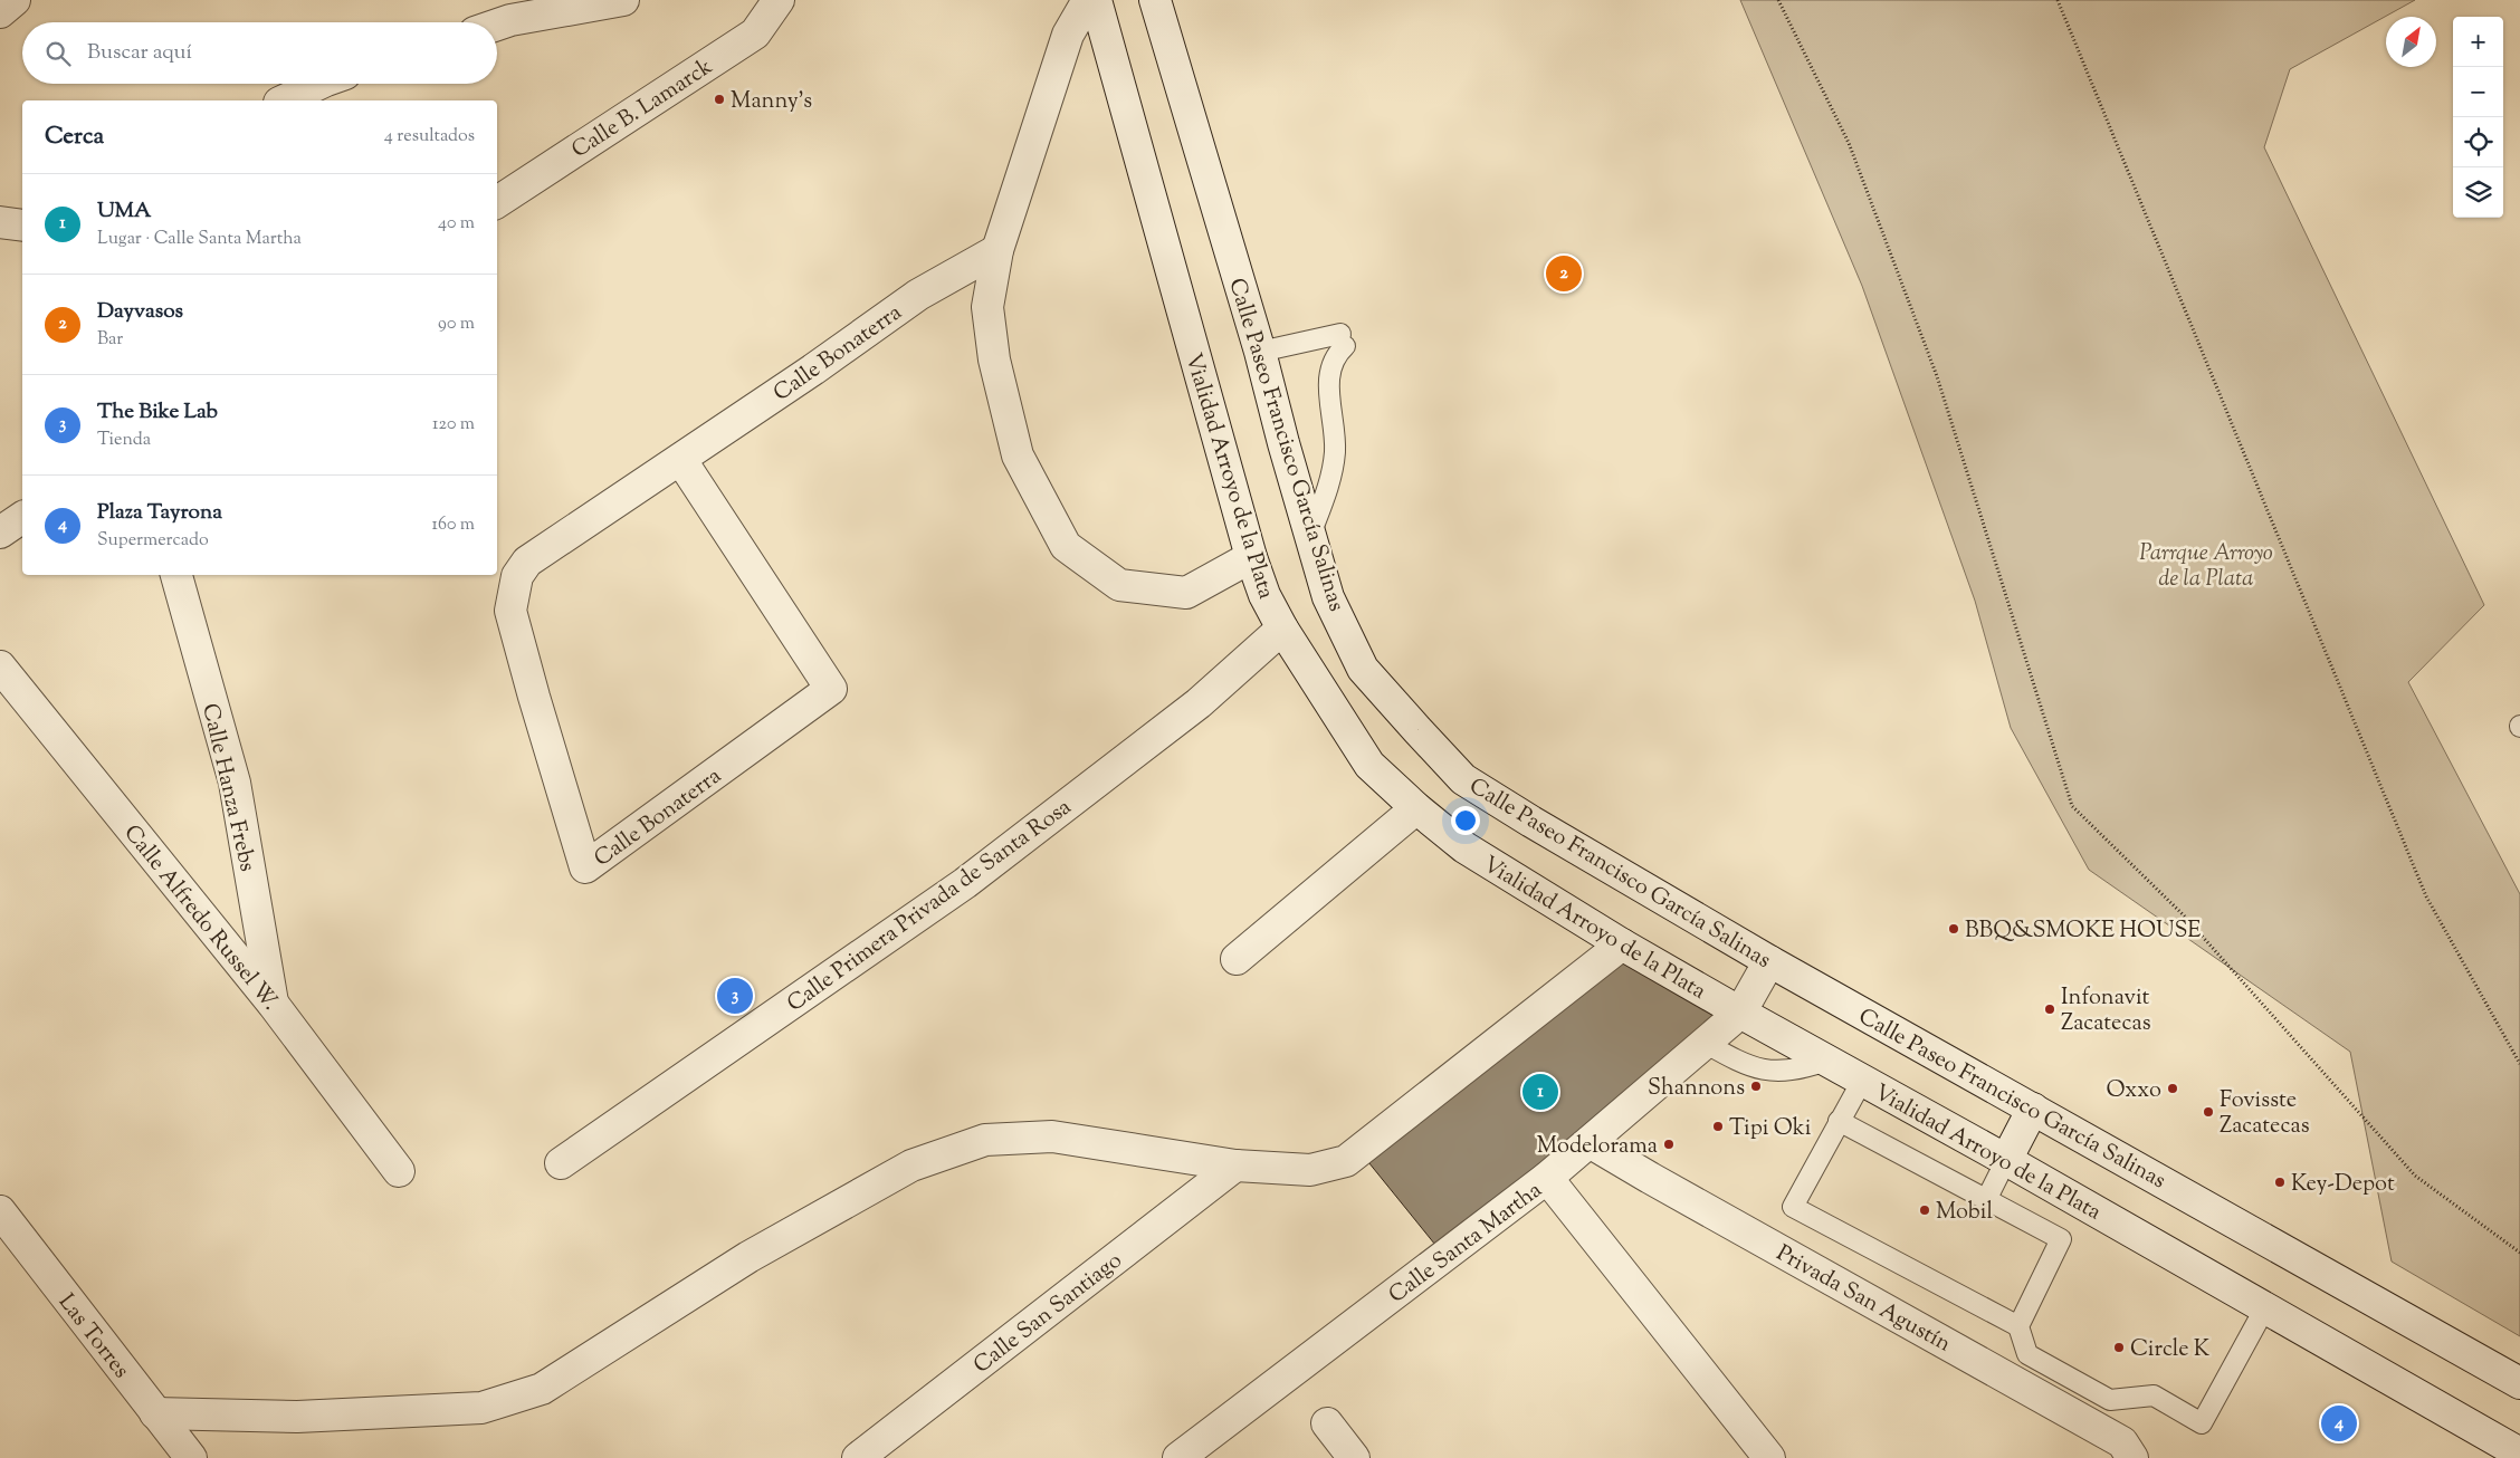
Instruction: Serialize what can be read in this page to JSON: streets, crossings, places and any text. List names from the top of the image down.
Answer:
{
  "streets": {
    "street": [
      "Calle B. Lamarck",
      "Calle Bonaterra",
      "Calle Paseo Francisco García Salinas",
      "Vialidad Arroyo de la Plata",
      "Calle Hanza Frebs",
      "Calle Primera Privada de Santa Rosa",
      "Calle Alfredo Russel W.",
      "Calle Santa Martha",
      "Privada San Agustín",
      "Calle San Santiago",
      "Las Torres"
    ]
  },
  "crossings": [
    ["Vialidad Arroyo de la Plata", "Calle Primera Privada de Santa Rosa"],
    ["Vialidad Arroyo de la Plata", "Calle Santa Martha"],
    ["Calle Hanza Frebs", "Calle Alfredo Russel W."],
    ["Calle Santa Martha", "Privada San Agustín"]
  ],
  "parks": ["Parrque Arroyo de la Plata"],
  "places": [
    "Manny's",
    "BBQ&SMOKE HOUSE",
    "Infonavit Zacatecas",
    "Shannons",
    "Oxxo",
    "Fovisste Zacatecas",
    "Tipi Oki",
    "Modelorama",
    "Key-Depot",
    "Mobil",
    "Circle K"
  ],
  "north": "top right",
  "page": {
    "map_buttons": ["+", "−"],
    "search": "Buscar aquí",
    "heading": ["Cerca", "4 resultados"],
    "list": [
      {
        "mark": "1",
        "name": "UMA",
        "note": "Lugar · Calle Santa Martha",
        "value": "40 m"
      },
      {
        "mark": "2",
        "name": "Dayvasos",
        "note": "Bar",
        "value": "90 m"
      },
      {
        "mark": "3",
        "name": "The Bike Lab",
        "note": "Tienda",
        "value": "120 m"
      },
      {
        "mark": "4",
        "name": "Plaza Tayrona",
        "note": "Supermercado",
        "value": "160 m"
      }
    ],
    "pins": [
      "2",
      "3",
      "1",
      "4"
    ]
  }
}
